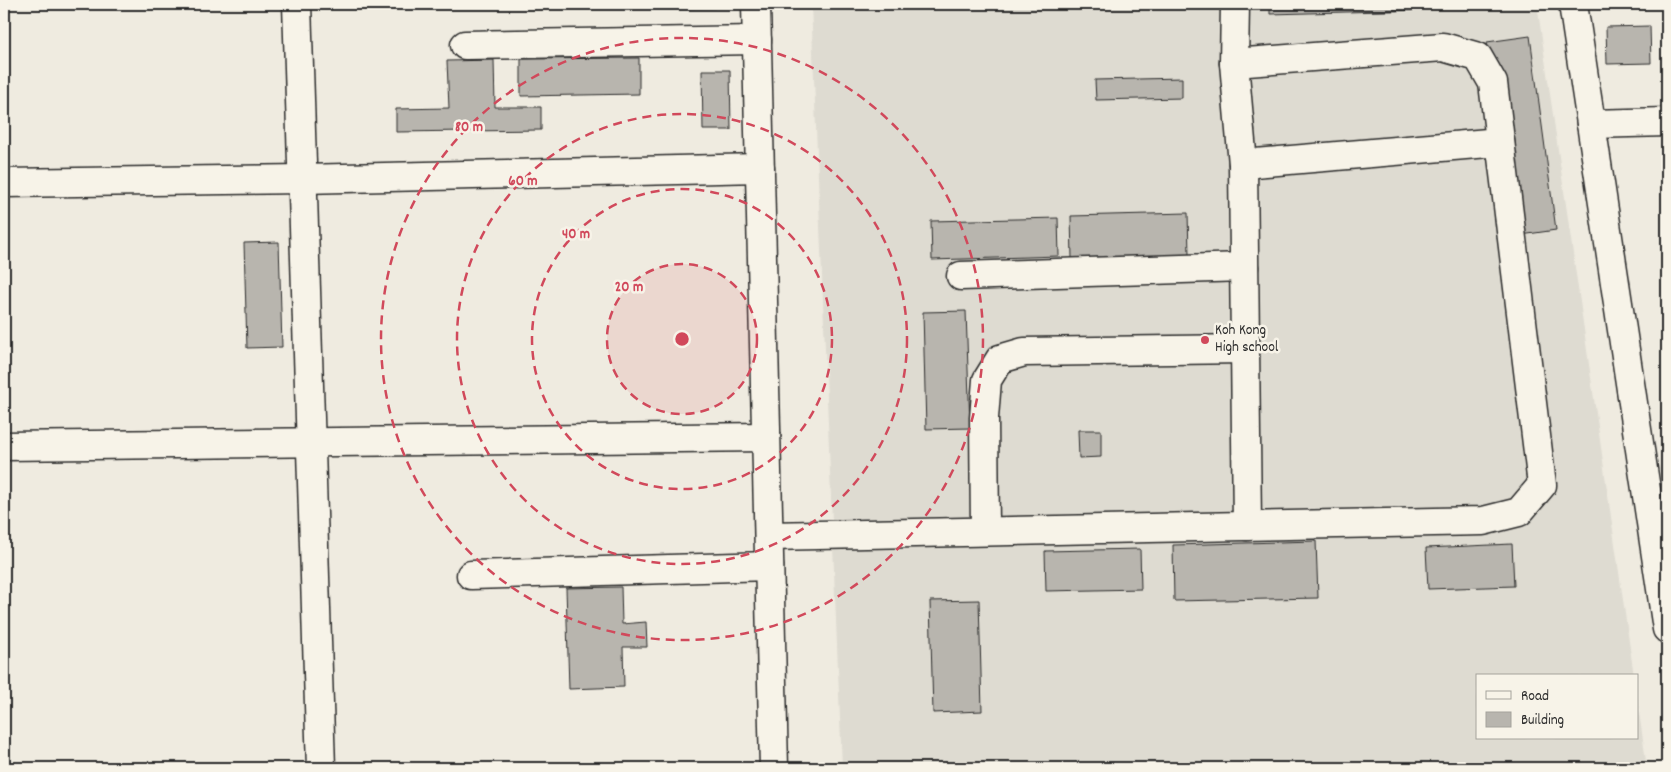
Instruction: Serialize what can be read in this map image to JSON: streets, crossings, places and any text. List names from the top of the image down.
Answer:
{
  "places": ["Koh Kong High school"],
  "legend": ["Road", "Building"],
  "rings": [
    "80 m",
    "60 m",
    "40 m",
    "20 m"
  ]
}
